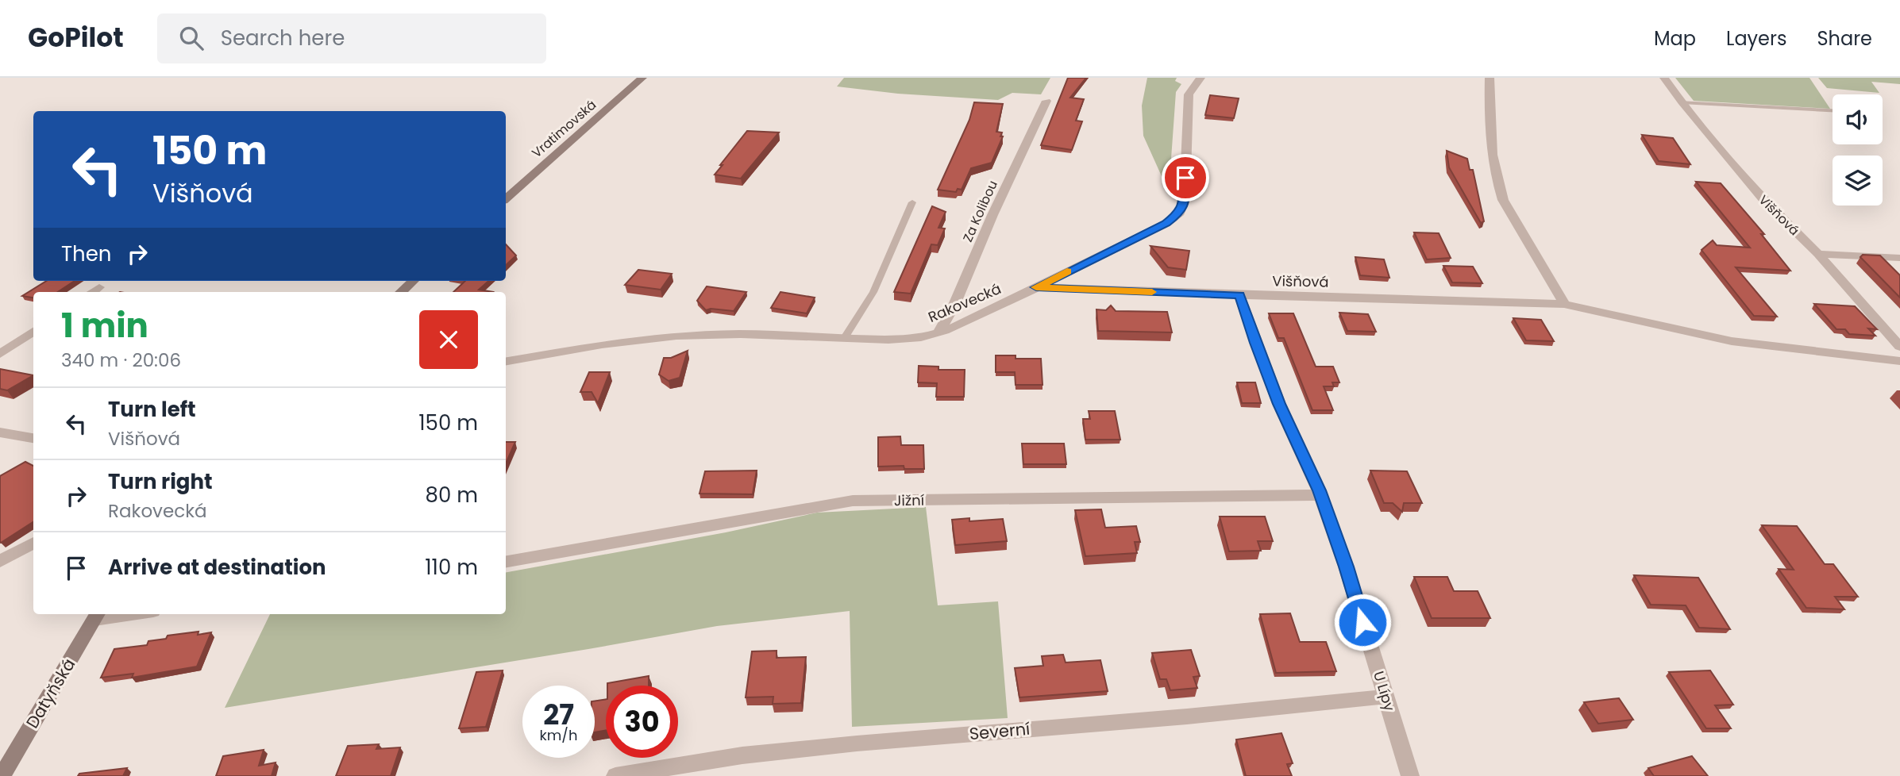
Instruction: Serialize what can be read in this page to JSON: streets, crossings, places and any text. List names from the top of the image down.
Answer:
{
  "streets": {
    "main road": ["Vratimovská", "Datyňská"],
    "street": [
      "Za Kolibou",
      "Višňová",
      "Rakovecká",
      "Jižní",
      "U Lípy",
      "Severní"
    ]
  },
  "crossings": [
    ["Za Kolibou", "Rakovecká"],
    ["Višňová", "Rakovecká"],
    ["Višňová", "U Lípy"],
    ["Jižní", "U Lípy"],
    ["U Lípy", "Severní"]
  ],
  "page": {
    "header": "GoPilot",
    "search": "Search here",
    "nav": ["Map", "Layers", "Share"],
    "turn": ["150 m", "Višňová"],
    "then": "Then",
    "heading": ["1 min", "340 m · 20:06"],
    "list": [
      {
        "name": "Turn left",
        "note": "Višňová",
        "value": "150 m"
      },
      {
        "name": "Turn right",
        "note": "Rakovecká",
        "value": "80 m"
      },
      {
        "name": "Arrive at destination",
        "value": "110 m"
      }
    ],
    "speed": "27 km/h",
    "limit": "30"
  }
}
